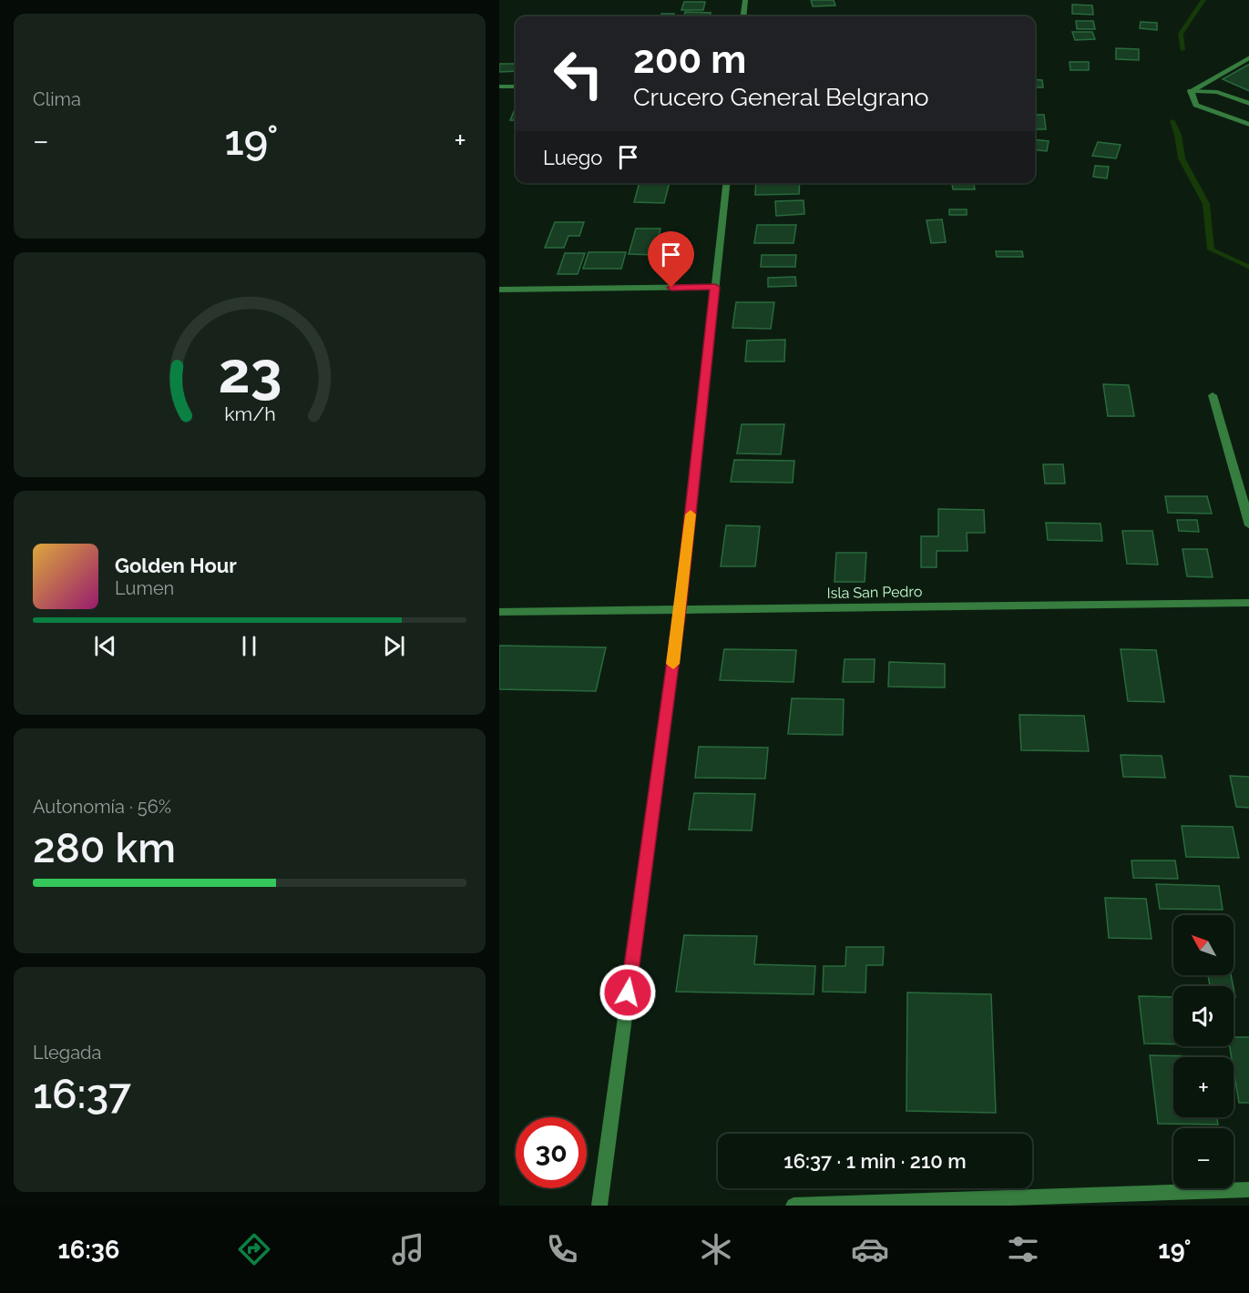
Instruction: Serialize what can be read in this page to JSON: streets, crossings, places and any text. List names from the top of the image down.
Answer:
{
  "streets": {
    "street": ["Isla San Pedro"]
  },
  "north": "top left",
  "page": {
    "tile": [
      "Clima",
      ["Autonomía · 56%", "280 km"],
      ["Llegada", "16:37"]
    ],
    "turn": ["200 m", "Crucero General Belgrano"],
    "heat": ["−", "19°", "+"],
    "then": "Luego",
    "song": ["Golden Hour", "Lumen"],
    "map_buttons": ["+", "−"],
    "limit": "30",
    "trip": "16:37 · 1 min · 210 m",
    "tabs": ["16:36", "19°"],
    "gauge": ["23", "km/h"]
  }
}
